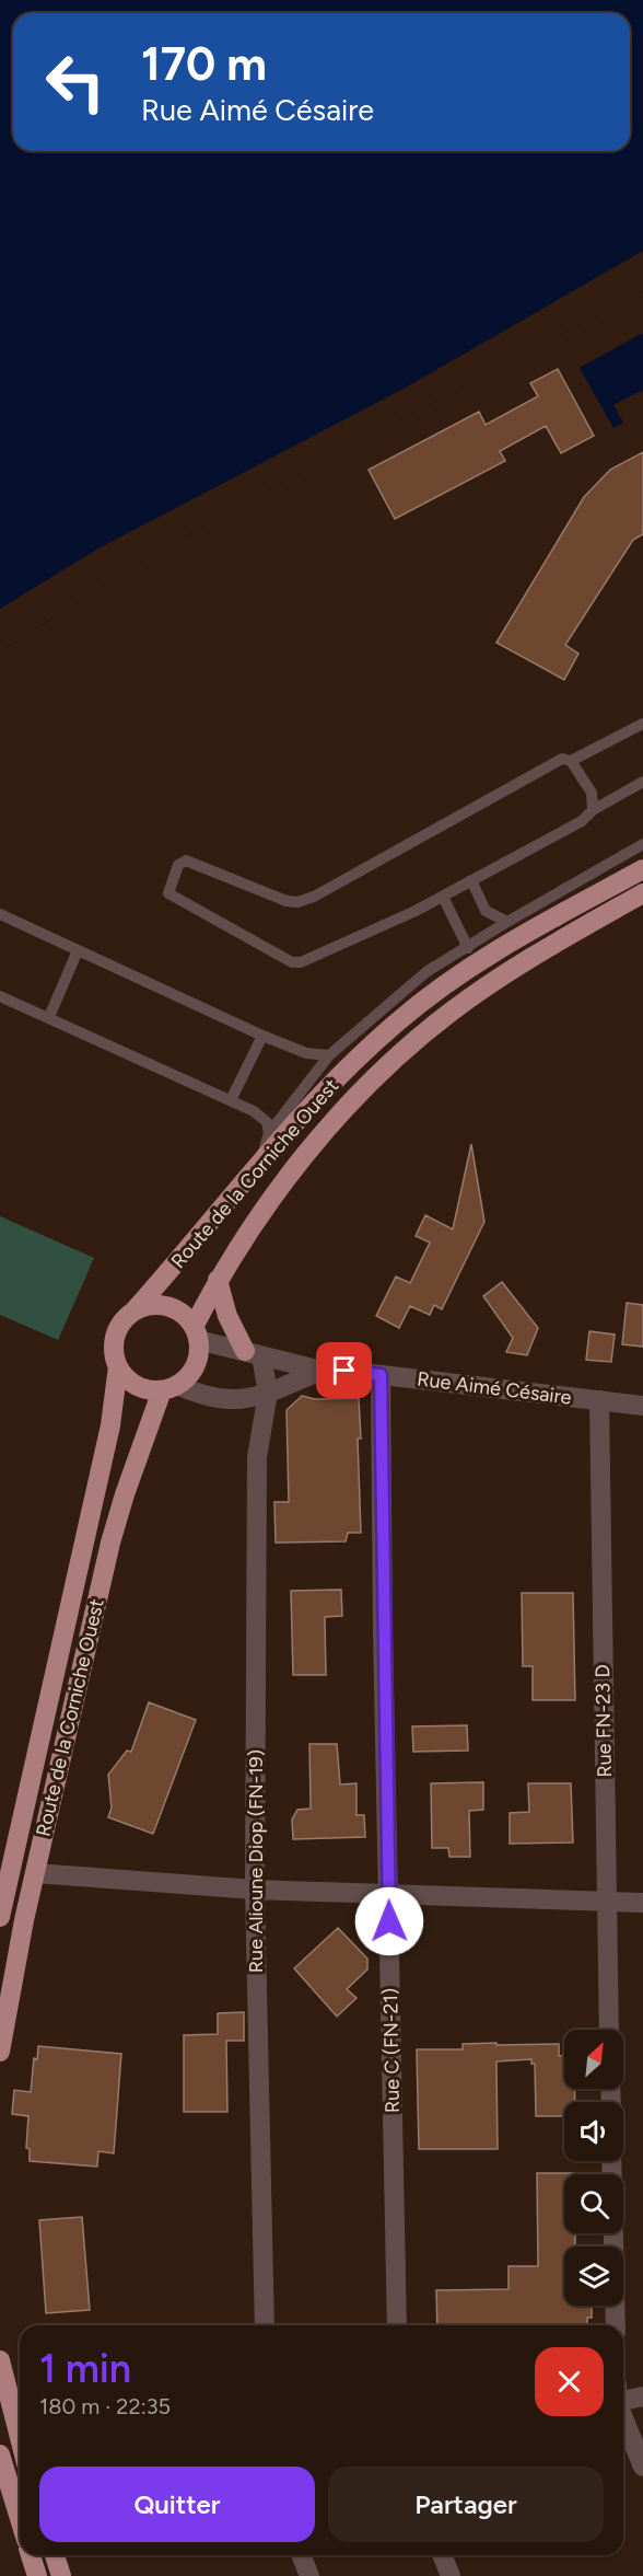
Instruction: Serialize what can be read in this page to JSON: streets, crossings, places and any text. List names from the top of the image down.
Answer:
{
  "streets": {
    "highway": ["Route de la Corniche Ouest"],
    "street": [
      "Rue Aimé Césaire",
      "Rue FN-23 D",
      "Rue Alioune Diop (FN-19)",
      "Rue C (FN-21)"
    ]
  },
  "crossings": [
    ["Rue Aimé Césaire", "Rue FN-23 D"],
    ["Rue Aimé Césaire", "Rue C (FN-21)"]
  ],
  "north": "top right",
  "page": {
    "turn": ["170 m", "Rue Aimé Césaire"],
    "heading": ["1 min", "180 m · 22:35"],
    "buttons": ["Quitter", "Partager"]
  }
}
